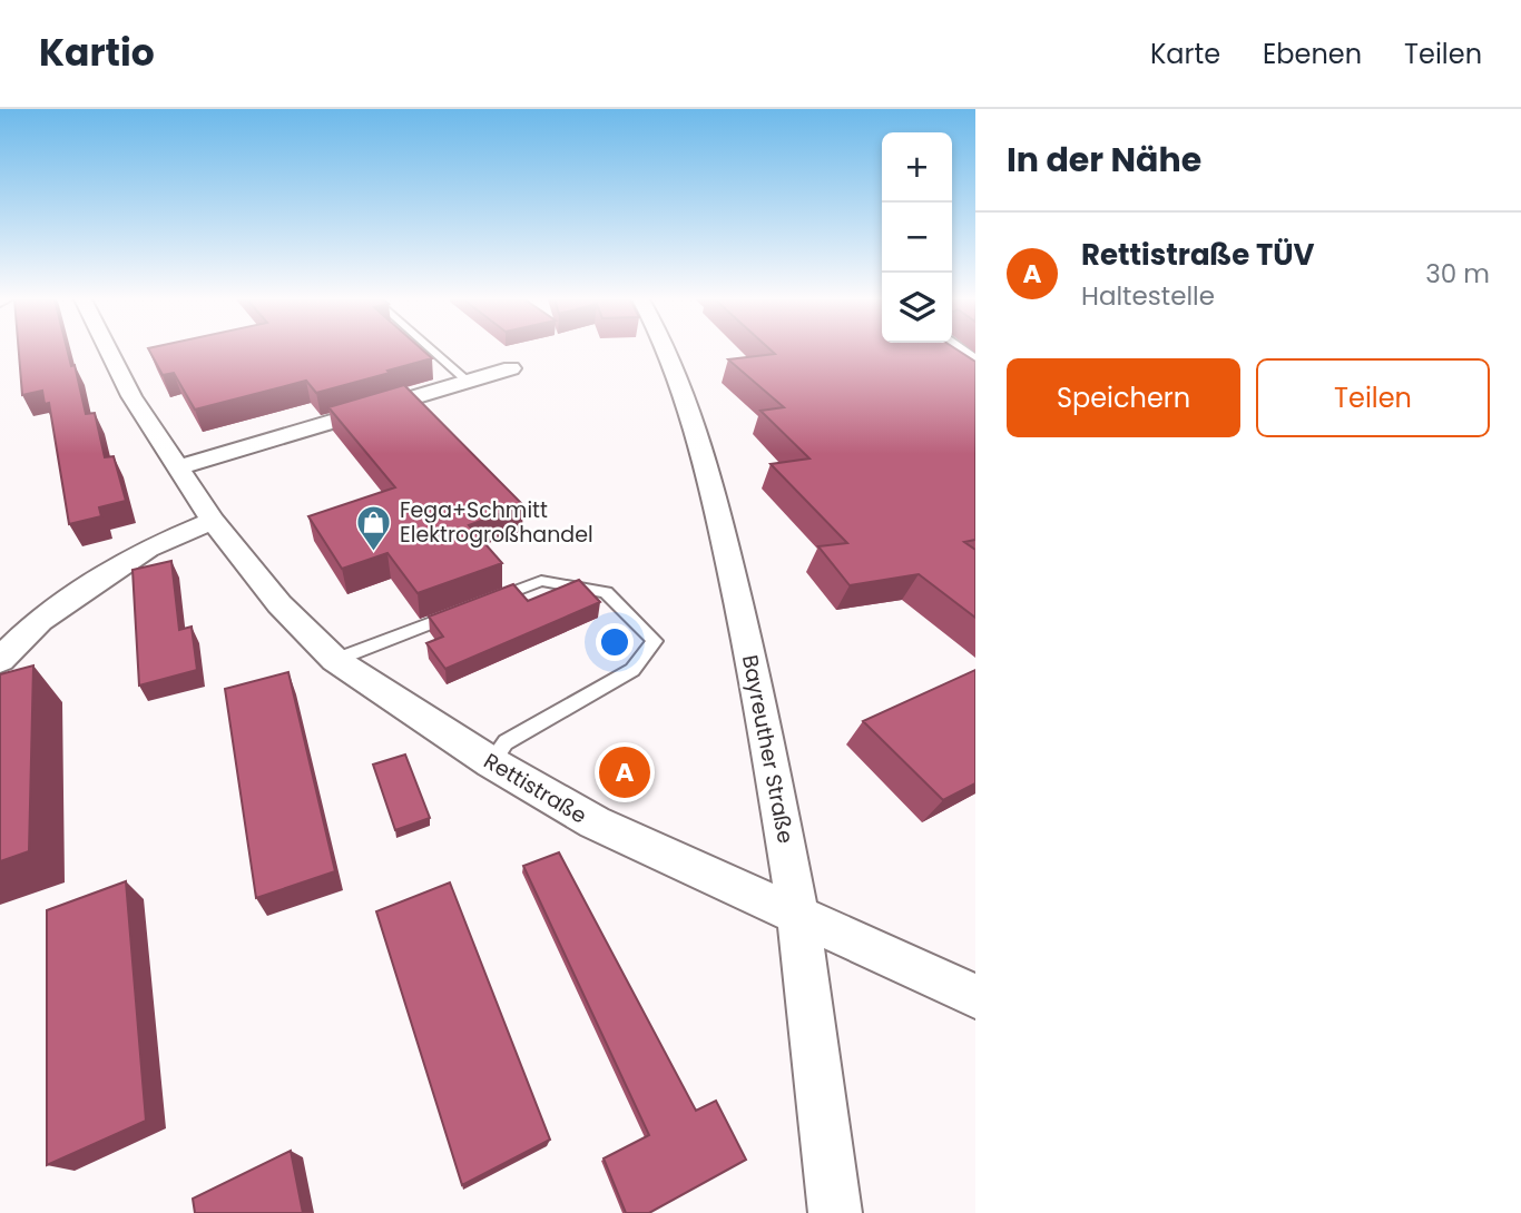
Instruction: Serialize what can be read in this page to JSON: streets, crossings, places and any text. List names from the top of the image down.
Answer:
{
  "streets": {
    "street": ["Bayreuther Straße", "Rettistraße"]
  },
  "crossings": [
    ["Bayreuther Straße", "Rettistraße"]
  ],
  "places": {
    "shop": ["Fega+Schmitt Elektrogroßhandel"]
  },
  "page": {
    "header": "Kartio",
    "nav": ["Karte", "Ebenen", "Teilen"],
    "heading": "In der Nähe",
    "map_buttons": ["+", "−"],
    "list": [
      {
        "mark": "A",
        "name": "Rettistraße TÜV",
        "note": "Haltestelle",
        "value": "30 m"
      }
    ],
    "buttons": ["Speichern", "Teilen"],
    "pins": "A"
  }
}
